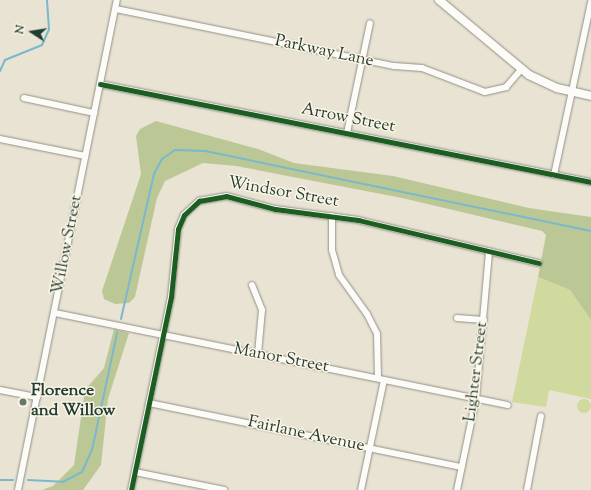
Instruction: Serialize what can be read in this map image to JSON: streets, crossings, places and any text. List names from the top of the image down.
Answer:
{
  "streets": {
    "street": [
      "Parkway Lane",
      "Arrow Street",
      "Windsor Street",
      "Willow Street",
      "Manor Street",
      "Lighter Street",
      "Fairlane Avenue"
    ]
  },
  "crossings": [
    ["Parkway Lane", "Willow Street"],
    ["Arrow Street", "Willow Street"],
    ["Windsor Street", "Manor Street"],
    ["Windsor Street", "Lighter Street"],
    ["Windsor Street", "Fairlane Avenue"],
    ["Willow Street", "Manor Street"],
    ["Manor Street", "Lighter Street"],
    ["Lighter Street", "Fairlane Avenue"]
  ],
  "places": ["Florence and Willow"],
  "north": "left"
}
